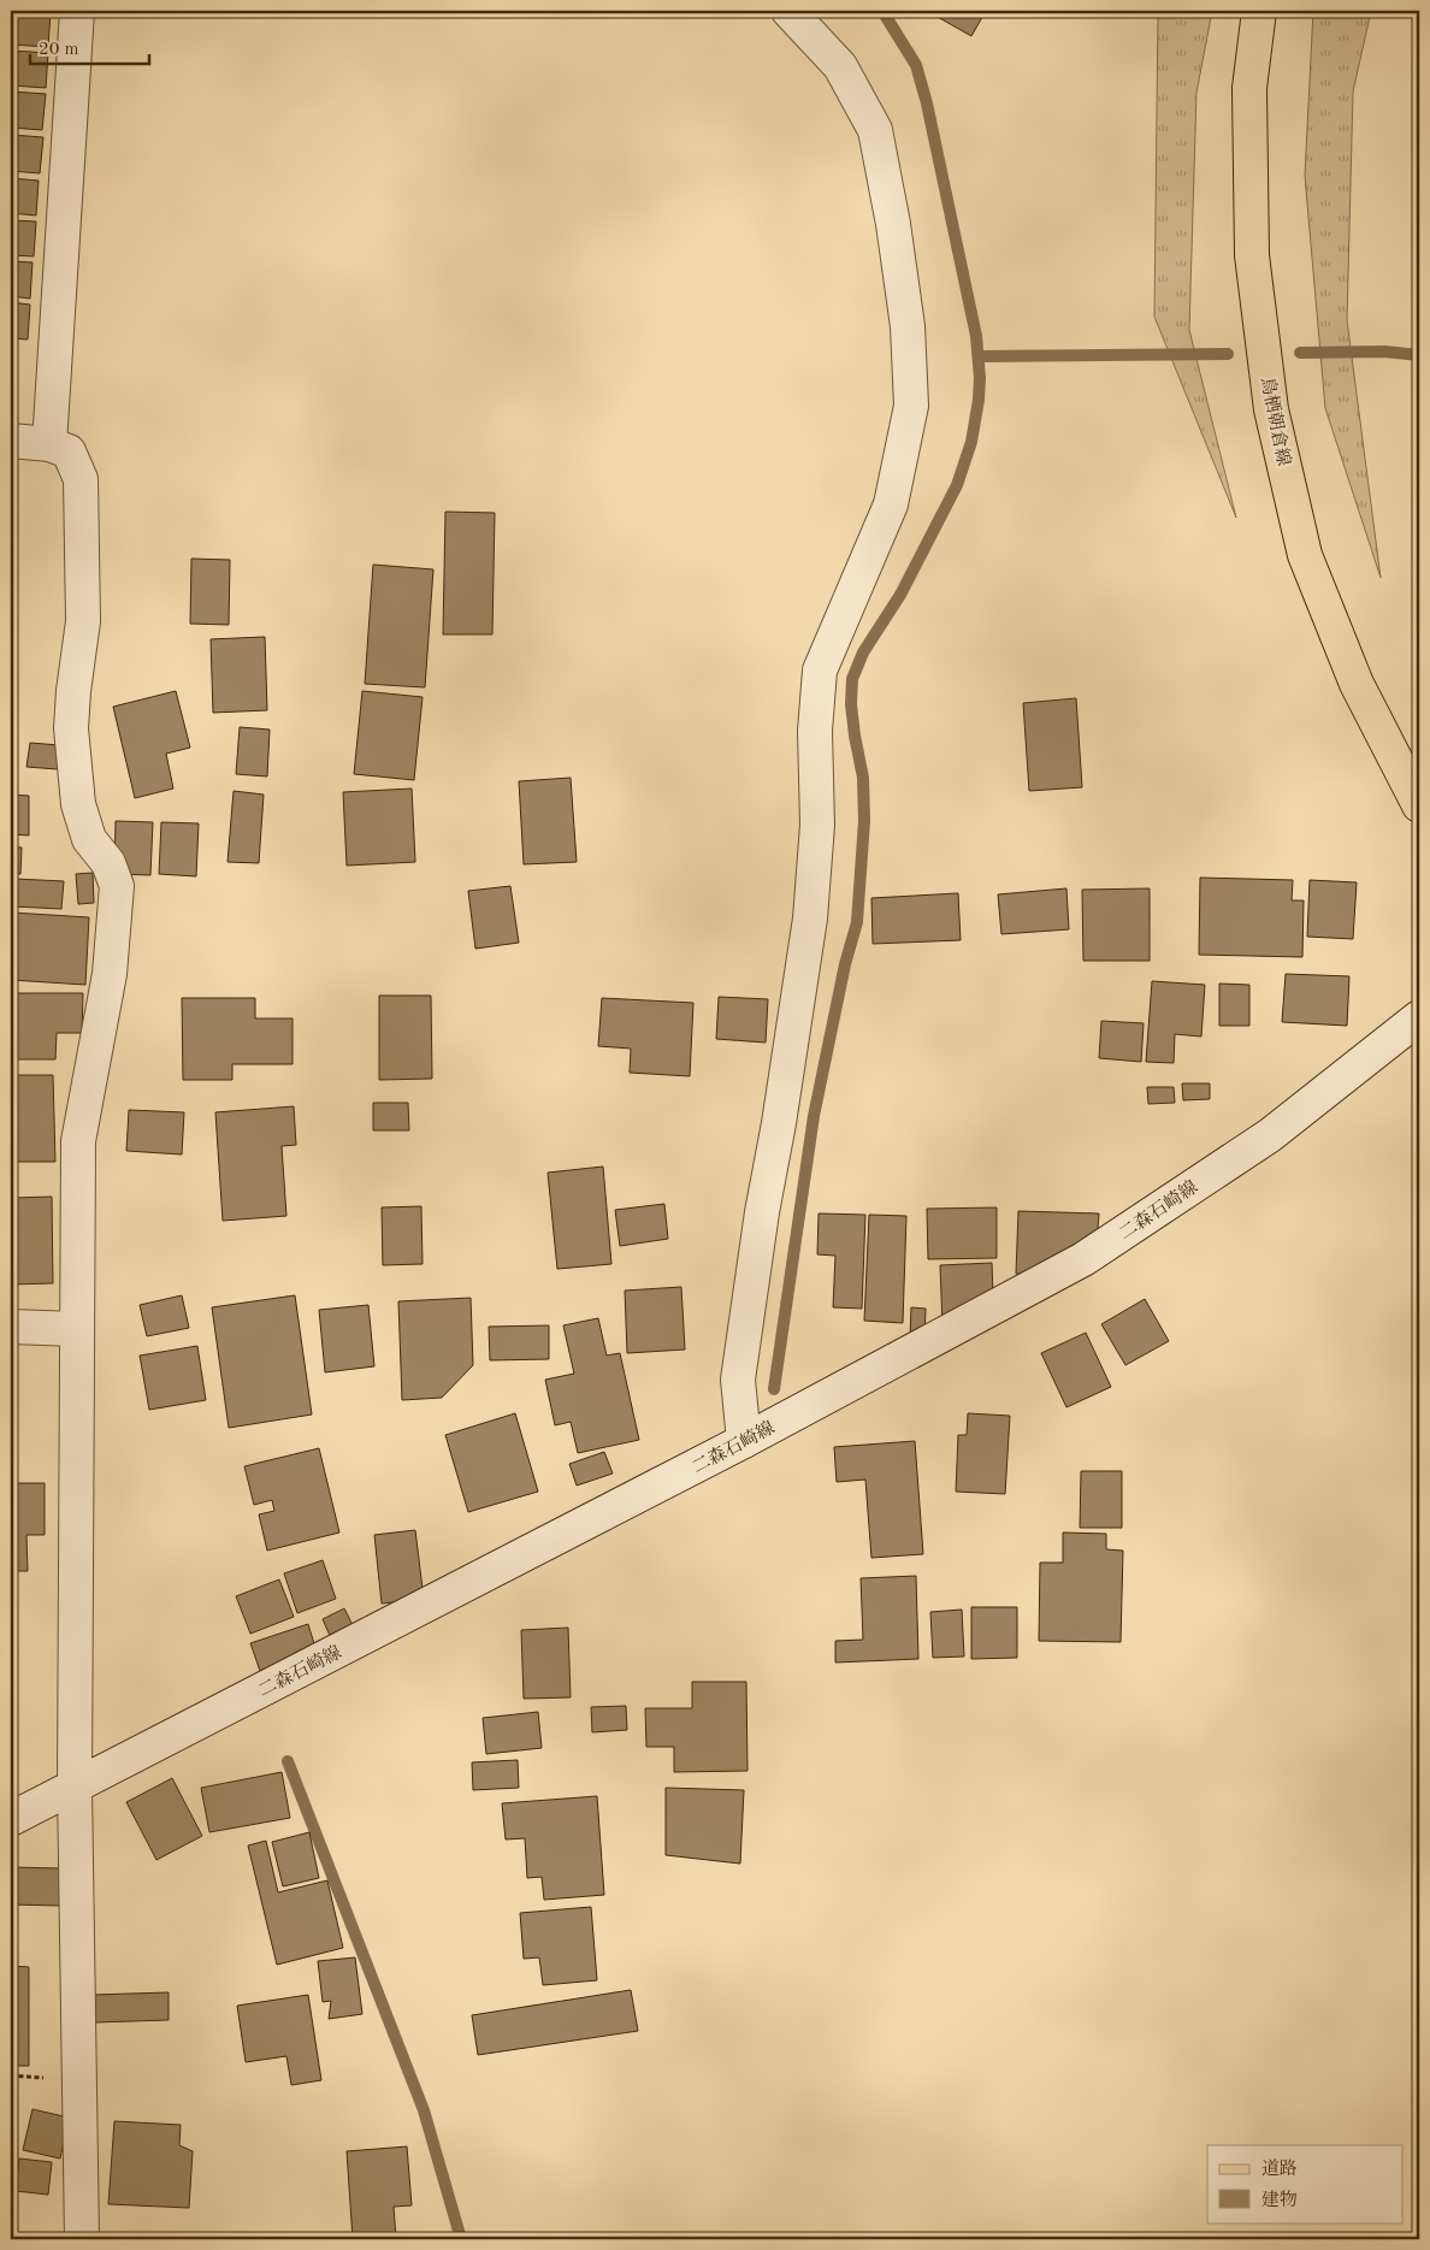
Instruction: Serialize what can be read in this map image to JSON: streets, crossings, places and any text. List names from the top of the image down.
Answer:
{
  "streets": {
    "main road": ["鳥栖朝倉線"],
    "street": ["二森石崎線"]
  },
  "legend": ["道路", "建物"],
  "scale_bar": "20 m"
}
